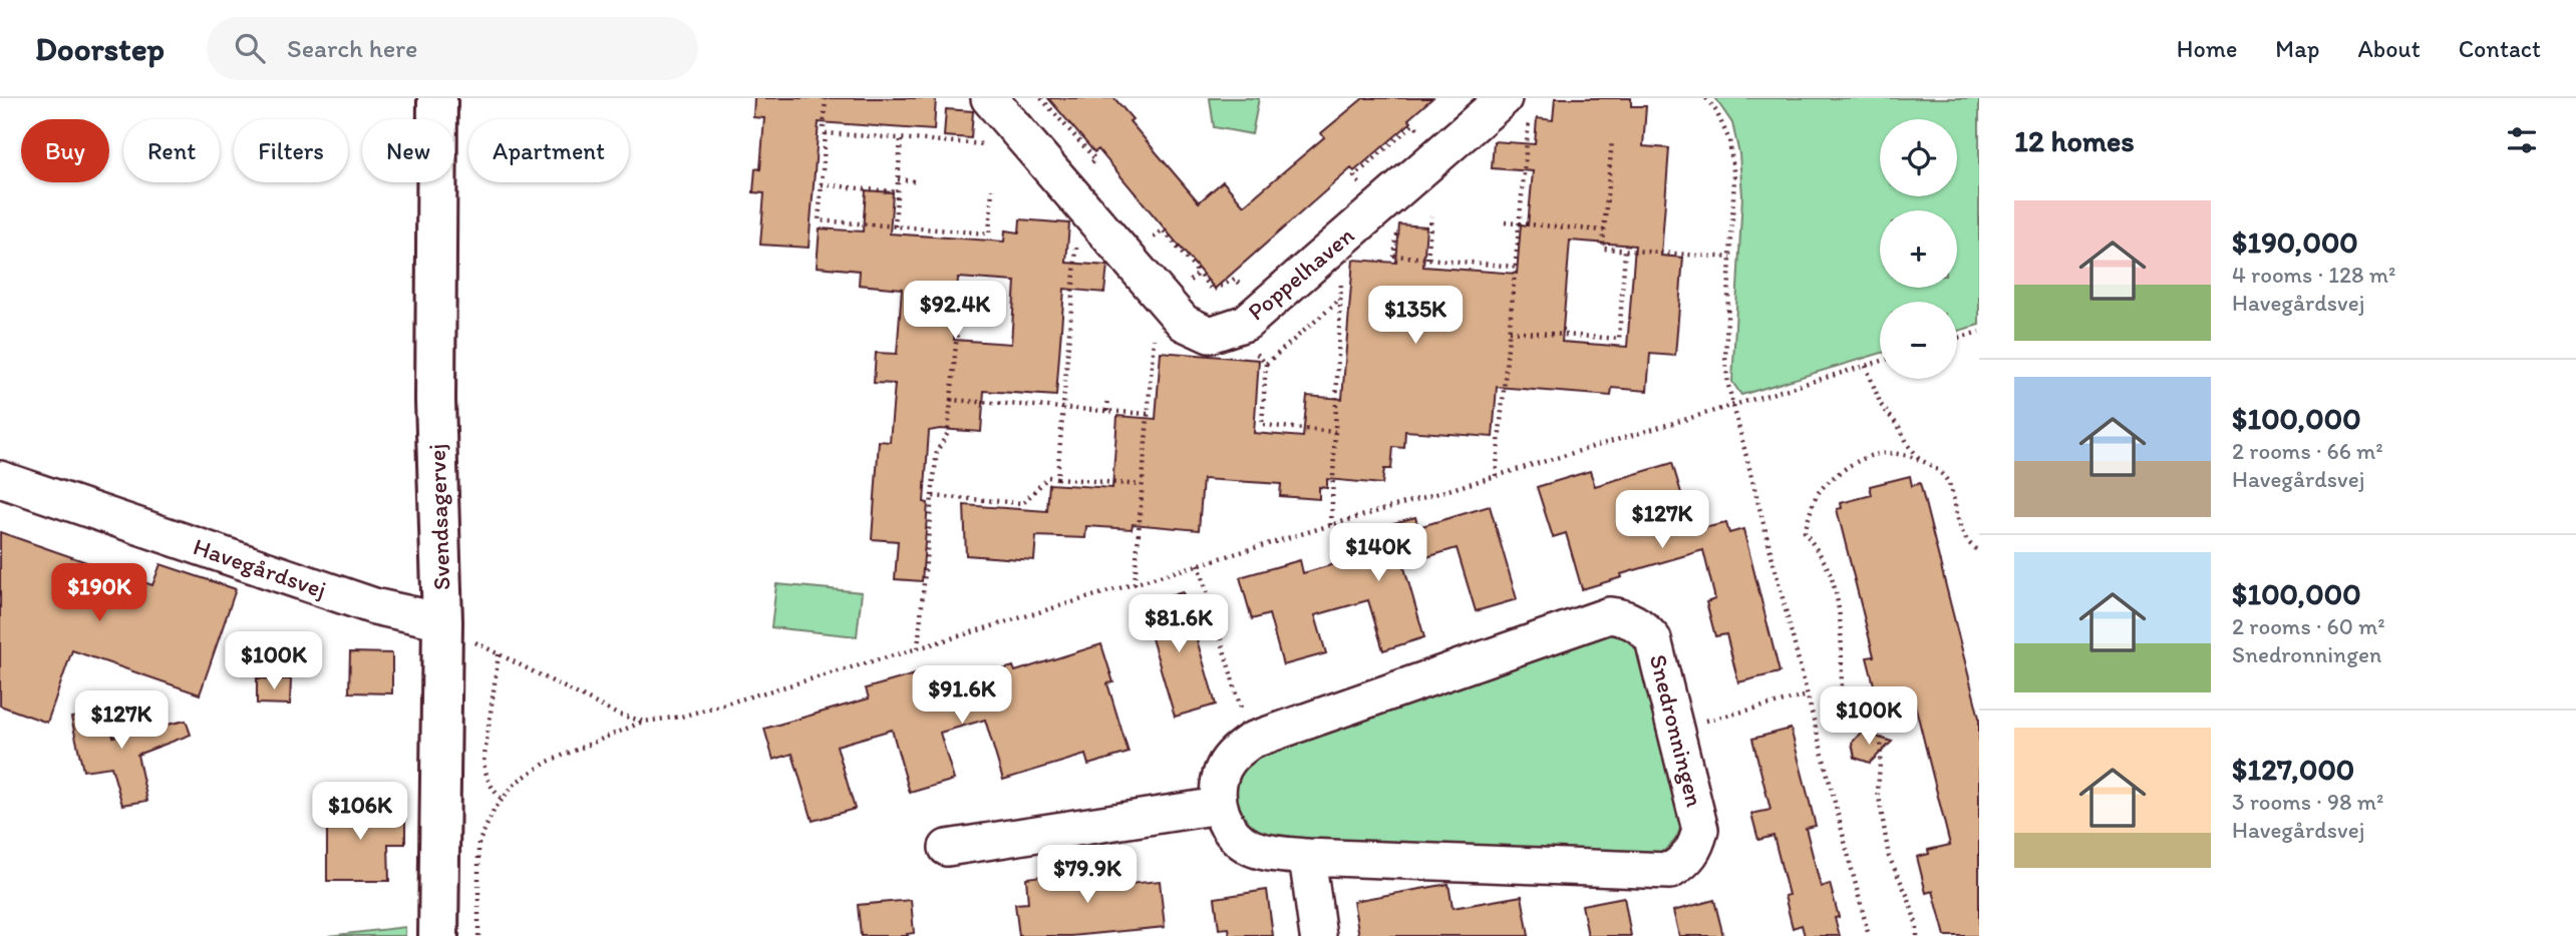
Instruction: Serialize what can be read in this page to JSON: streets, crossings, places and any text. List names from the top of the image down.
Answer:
{
  "streets": {
    "street": [
      "Poppelhaven",
      "Svendsagervej",
      "Havegårdsvej",
      "Snedronningen"
    ]
  },
  "crossings": [
    ["Svendsagervej", "Havegårdsvej"]
  ],
  "page": {
    "header": "Doorstep",
    "search": "Search here",
    "nav": [
      "Home",
      "Map",
      "About",
      "Contact"
    ],
    "heading": "12 homes",
    "map_buttons": ["+", "−"],
    "chip": [
      "Buy",
      "Rent",
      "Filters",
      "New",
      "Apartment"
    ],
    "list": [
      {
        "name": "$190,000",
        "note": "4 rooms · 128 m² · Havegårdsvej"
      },
      {
        "name": "$100,000",
        "note": "2 rooms · 66 m² · Havegårdsvej"
      },
      {
        "name": "$100,000",
        "note": "2 rooms · 60 m² · Snedronningen"
      },
      {
        "name": "$127,000",
        "note": "3 rooms · 98 m² · Havegårdsvej"
      }
    ],
    "price": [
      "$92.4K",
      "$135K",
      "$127K",
      "$140K",
      "$190K",
      "$81.6K",
      "$100K",
      "$91.6K",
      "$100K",
      "$127K",
      "$106K",
      "$79.9K"
    ]
  }
}
